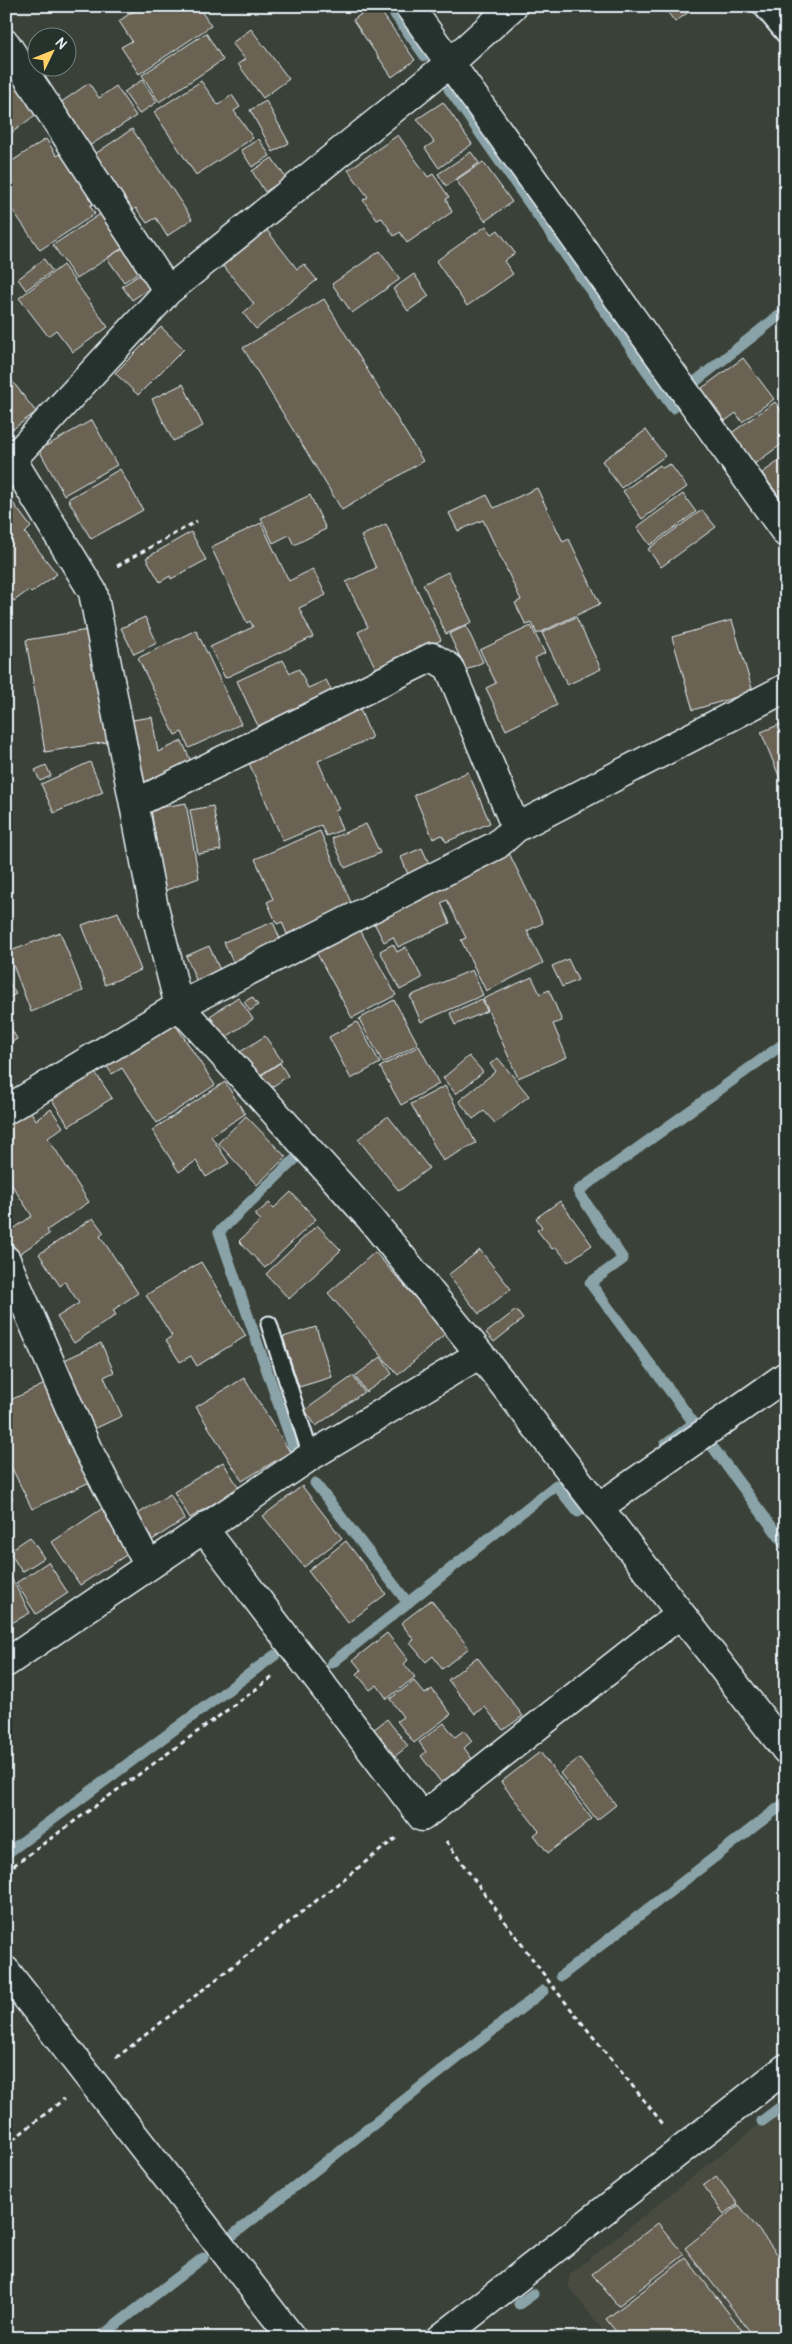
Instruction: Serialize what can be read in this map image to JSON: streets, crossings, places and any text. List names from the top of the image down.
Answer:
{
  "north": "top right"
}
